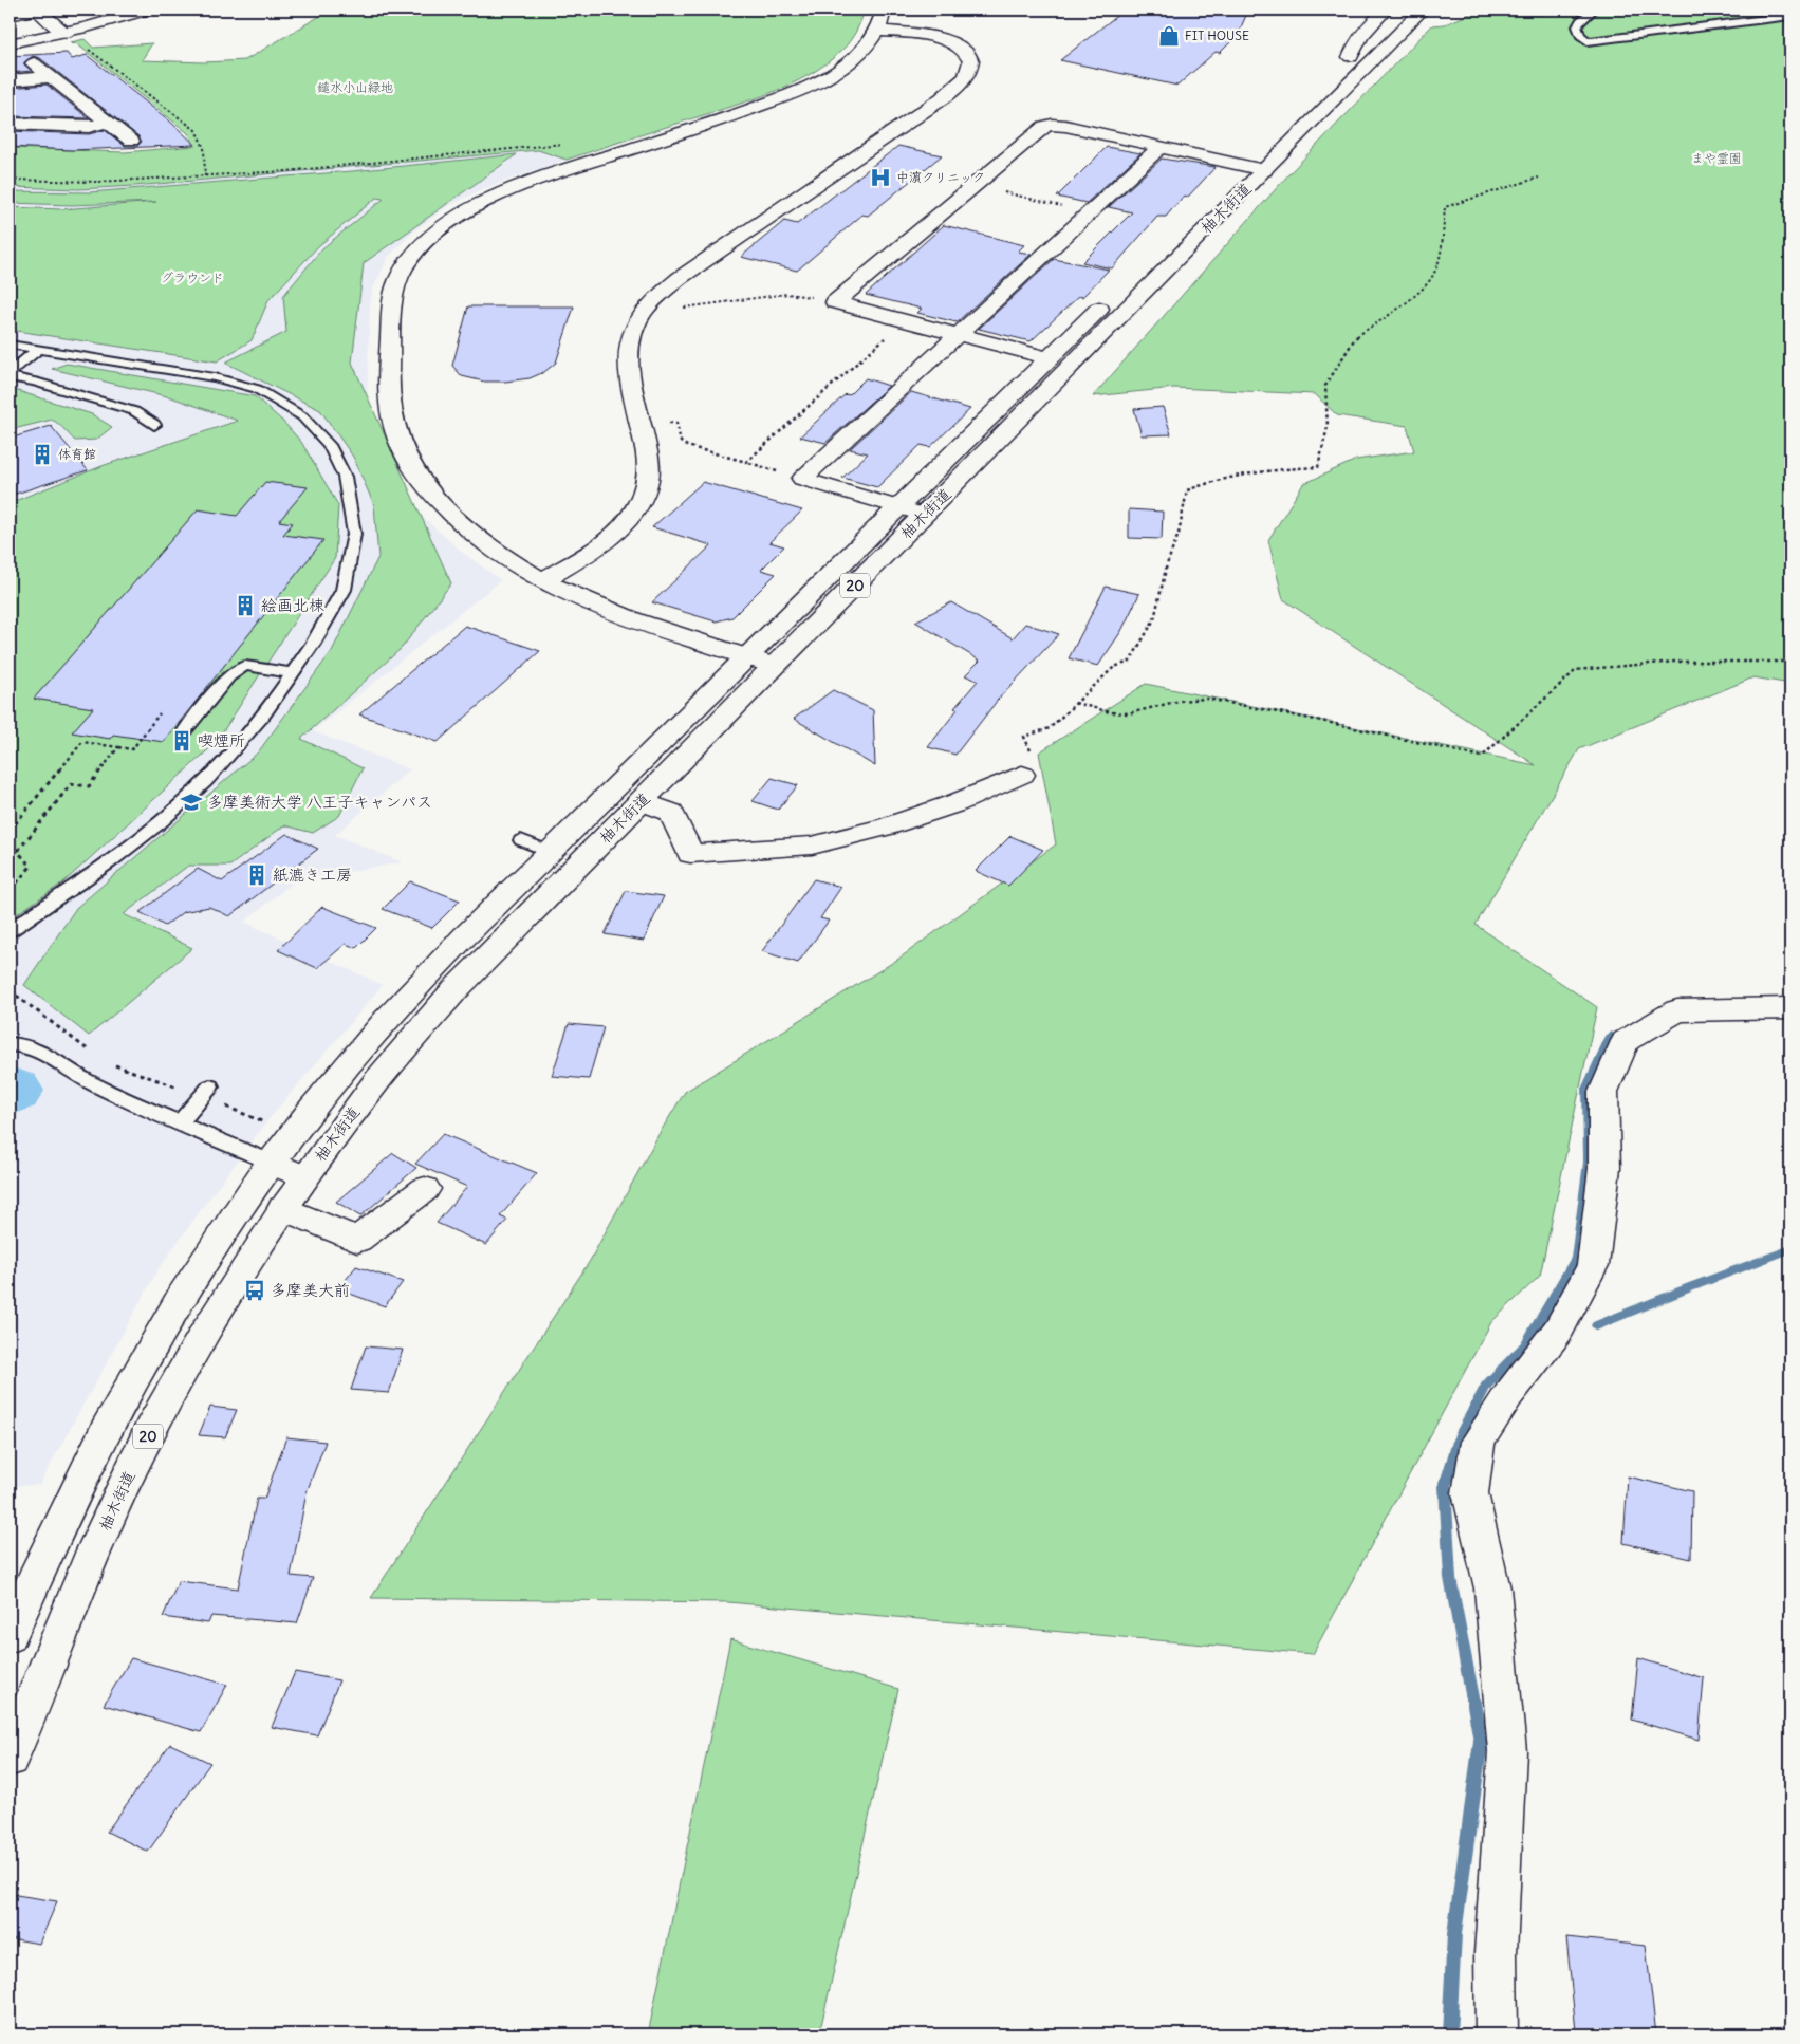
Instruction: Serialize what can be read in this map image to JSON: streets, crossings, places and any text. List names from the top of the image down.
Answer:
{
  "streets": {
    "street": ["柚木街道", "20"]
  },
  "crossings": [
    ["柚木街道", "20"]
  ],
  "parks": ["鑓水小山緑地", "まや霊園", "グラウンド"],
  "places": {
    "shop": ["FIT HOUSE"],
    "hospital": ["中濵クリニック"],
    "building": [
      "体育館",
      "絵画北棟",
      "喫煙所",
      "紙漉き工房"
    ],
    "school or university": ["多摩美術大学 八王子キャンパス"],
    "bus stop": ["多摩美大前"]
  }
}
